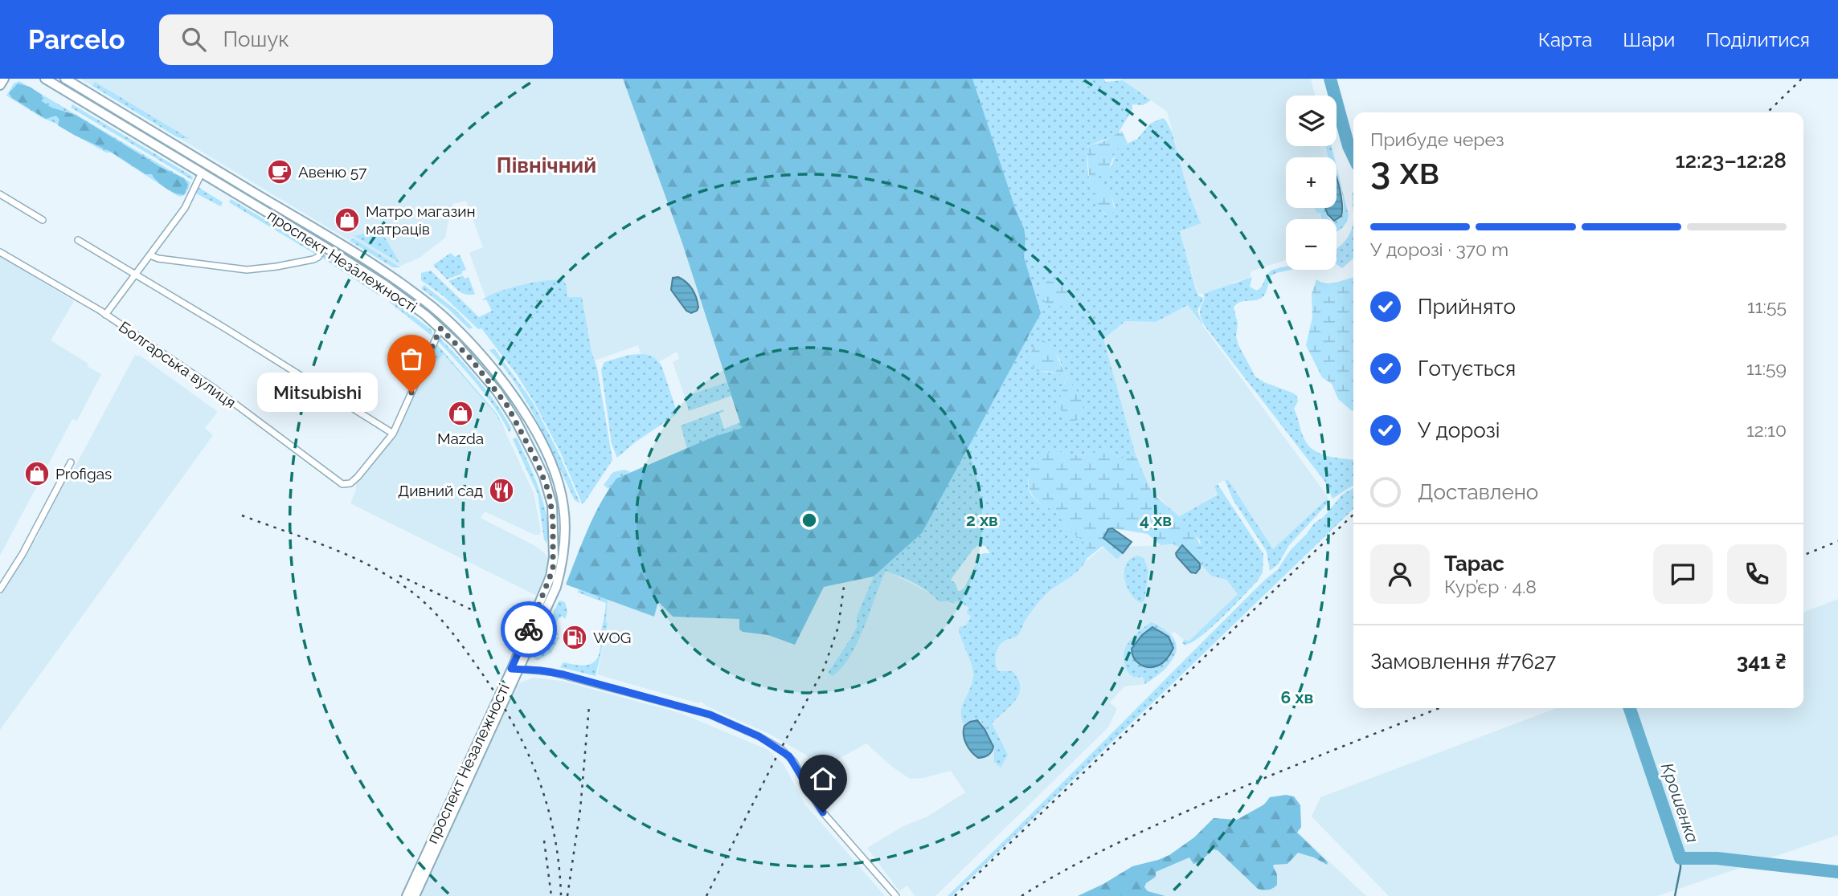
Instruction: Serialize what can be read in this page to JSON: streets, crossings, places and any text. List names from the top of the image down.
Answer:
{
  "streets": {
    "main road": ["проспект Незалежності"],
    "street": ["Болгарська вулиця"]
  },
  "districts": ["Північний"],
  "water": ["Крошенка"],
  "places": {
    "cafe": ["Авеню 57"],
    "shop": ["Матро магазин матраців", "Mazda", "Profigas"],
    "other": ["Mitsubishi"],
    "restaurant": ["Дивний сад"],
    "fuel station": ["WOG"]
  },
  "page": {
    "header": "Parcelo",
    "search": "Пошук",
    "nav": ["Карта", "Шари", "Поділитися"],
    "map_buttons": ["+", "−"],
    "heading": ["3 хв", "Прибуде через", "12:23–12:28"],
    "panel": [
      "Тарас",
      "Кур’єр · 4.8",
      "Замовлення #7627",
      "341 ₴"
    ],
    "bar": "У дорозі · 370 m",
    "list": [
      ["Прийнято", "11:55"],
      ["Готується", "11:59"],
      ["У дорозі", "12:10"],
      "Доставлено"
    ],
    "bubble": "Mitsubishi"
  },
  "rings": ["2 хв", "4 хв", "6 хв"]
}
